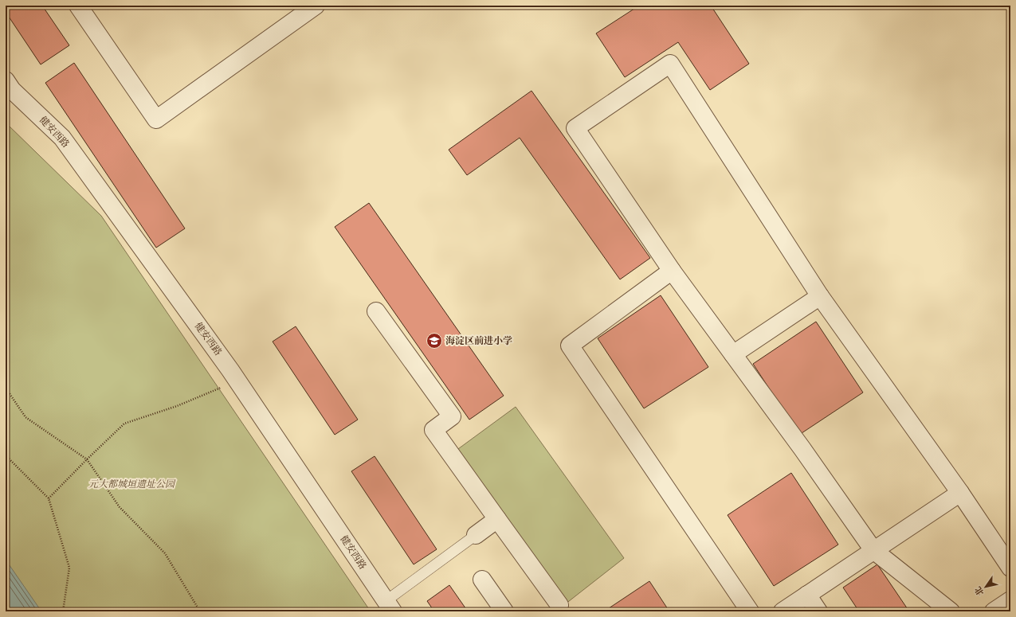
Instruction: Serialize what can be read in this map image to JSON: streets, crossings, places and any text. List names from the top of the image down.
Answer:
{
  "streets": {
    "street": ["健安西路"]
  },
  "parks": ["元大都城垣遗址公园"],
  "places": {
    "school or university": ["海淀区前进小学"]
  },
  "north": "bottom left"
}
